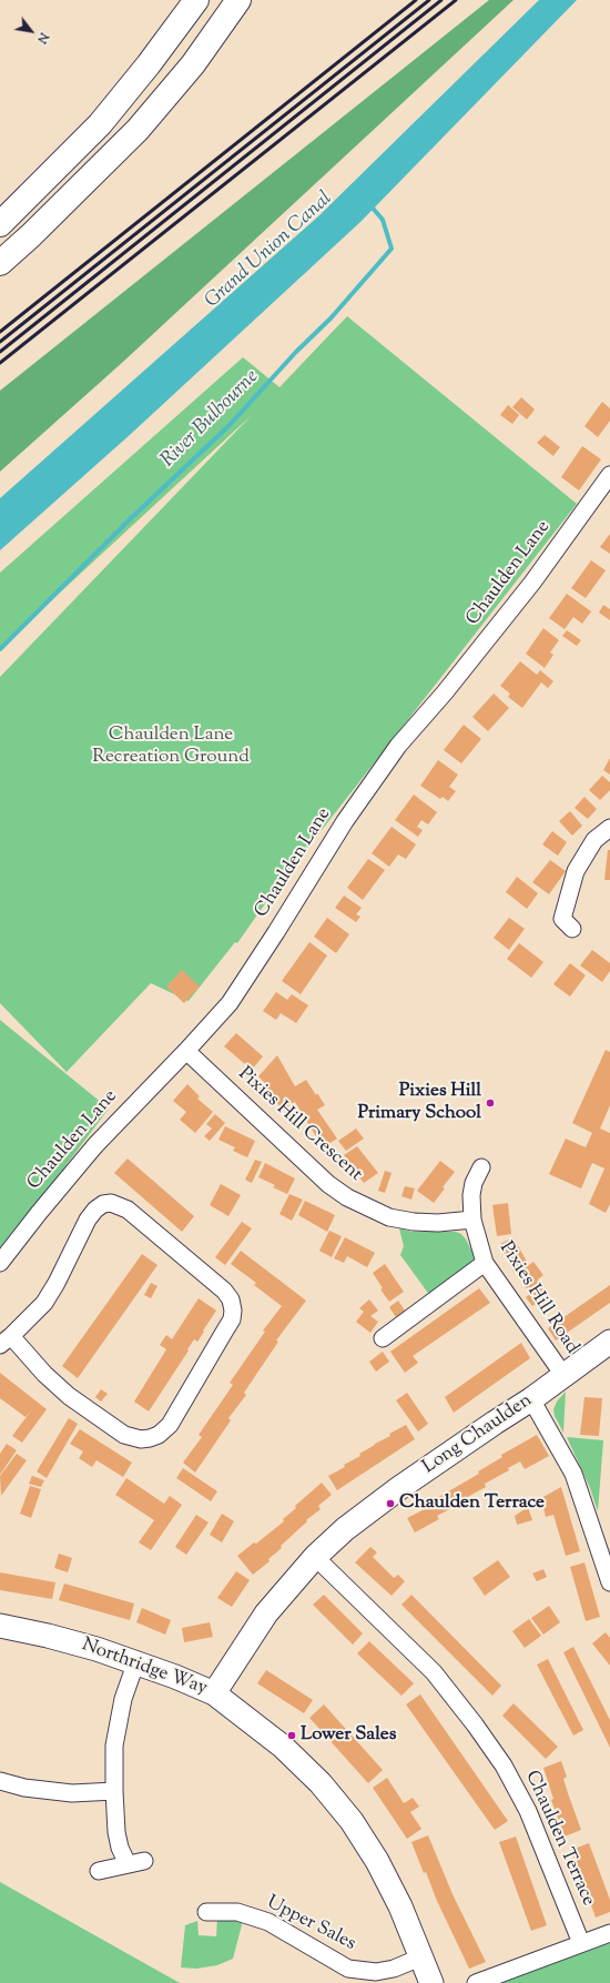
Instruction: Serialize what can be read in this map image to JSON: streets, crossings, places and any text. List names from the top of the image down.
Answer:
{
  "streets": {
    "street": [
      "Chaulden Lane",
      "Pixies Hill Crescent",
      "Pixies Hill Road",
      "Long Chaulden",
      "Northridge Way",
      "Chaulden Terrace",
      "Upper Sales"
    ]
  },
  "crossings": [
    ["Chaulden Lane", "Pixies Hill Crescent"],
    ["Pixies Hill Crescent", "Pixies Hill Road"],
    ["Pixies Hill Road", "Long Chaulden"],
    ["Long Chaulden", "Northridge Way"],
    ["Long Chaulden", "Chaulden Terrace"],
    ["Northridge Way", "Upper Sales"]
  ],
  "water": ["Grand Union Canal", "River Bulbourne"],
  "parks": ["Chaulden Lane Recreation Ground"],
  "places": ["Pixies Hill Primary School", "Chaulden Terrace", "Lower Sales"],
  "north": "bottom right"
}
